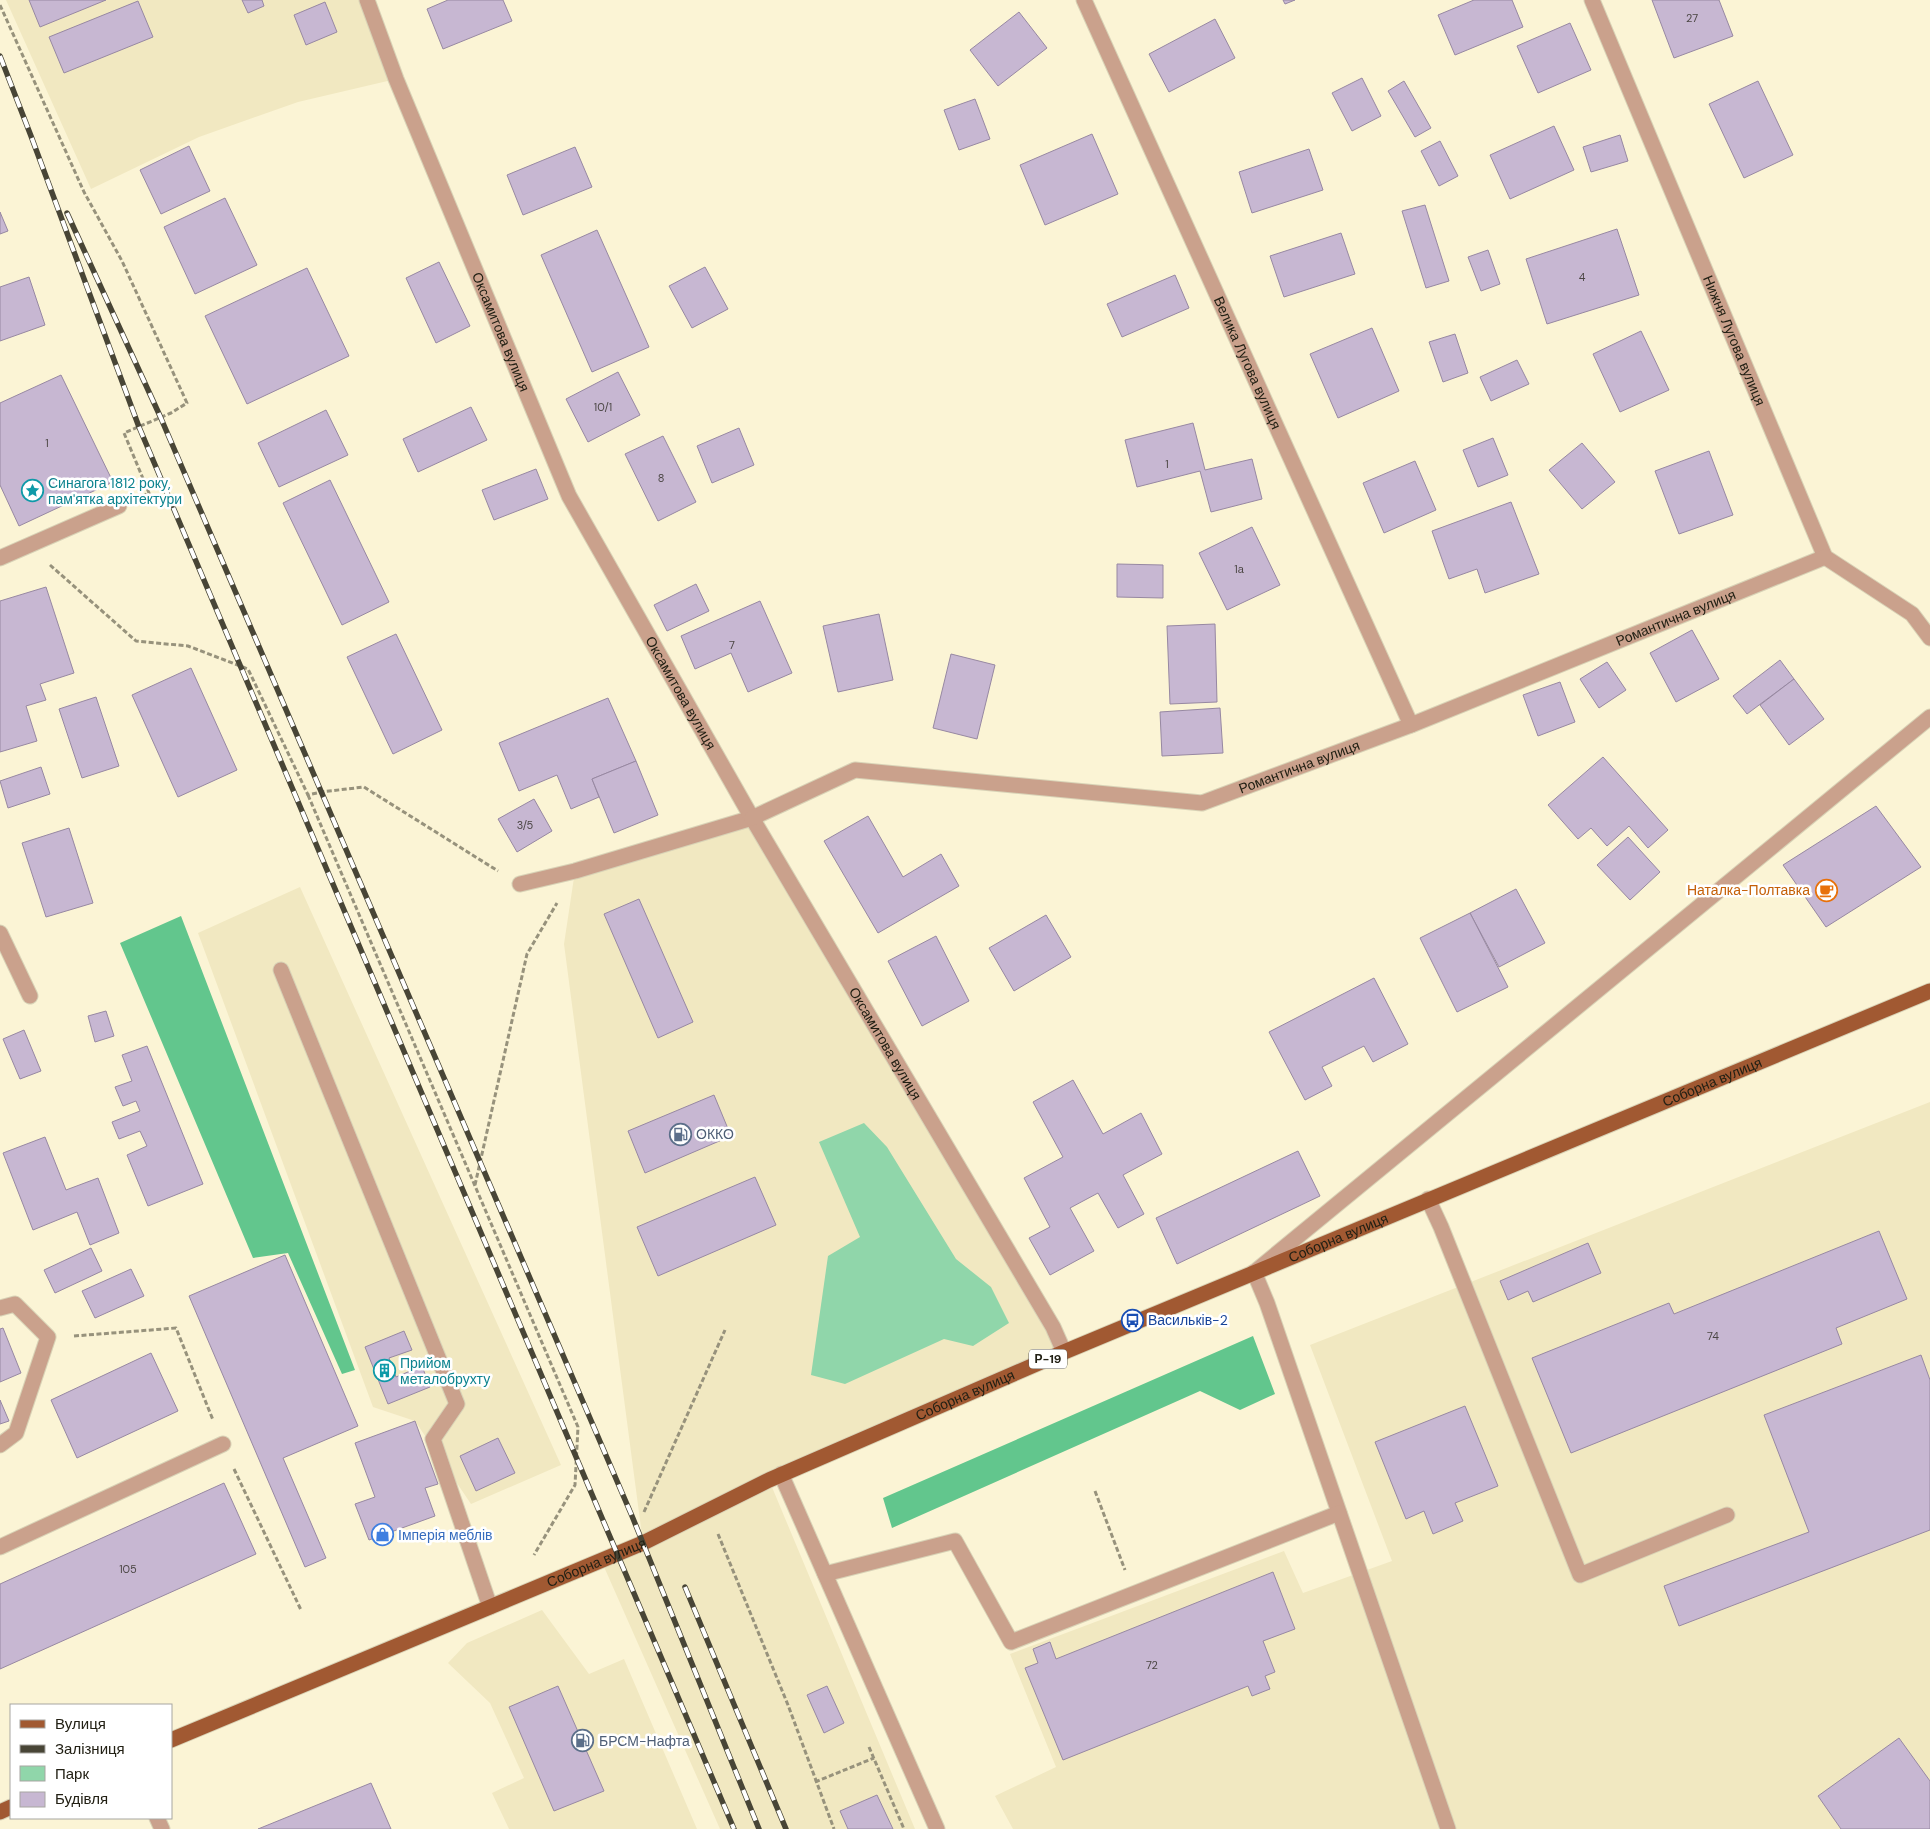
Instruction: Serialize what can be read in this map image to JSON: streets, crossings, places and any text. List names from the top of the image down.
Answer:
{
  "streets": {
    "main road": ["Соборна вулиця", "Р-19"],
    "street": [
      "Оксамитова вулиця",
      "Нижня Лугова вулиця",
      "Велика Лугова вулиця",
      "Романтична вулиця"
    ]
  },
  "crossings": [
    ["Оксамитова вулиця", "Романтична вулиця"],
    ["Оксамитова вулиця", "Соборна вулиця"],
    ["Нижня Лугова вулиця", "Романтична вулиця"],
    ["Велика Лугова вулиця", "Романтична вулиця"]
  ],
  "places": {
    "place": ["Синагога 1812 року, пам'ятка архітектури"],
    "cafe": ["Наталка-Полтавка"],
    "fuel station": ["ОККО", "БРСМ-Нафта"],
    "bus stop": ["Васильків-2"],
    "building": ["Прийом металобрухту"],
    "shop": ["Імперія меблів"]
  },
  "house_numbers": [
    "27",
    "4",
    "10/1",
    "1",
    "1",
    "8",
    "1а",
    "7",
    "3/5",
    "74",
    "105",
    "72"
  ],
  "legend": [
    "Вулиця",
    "Залізниця",
    "Парк",
    "Будівля"
  ]
}
